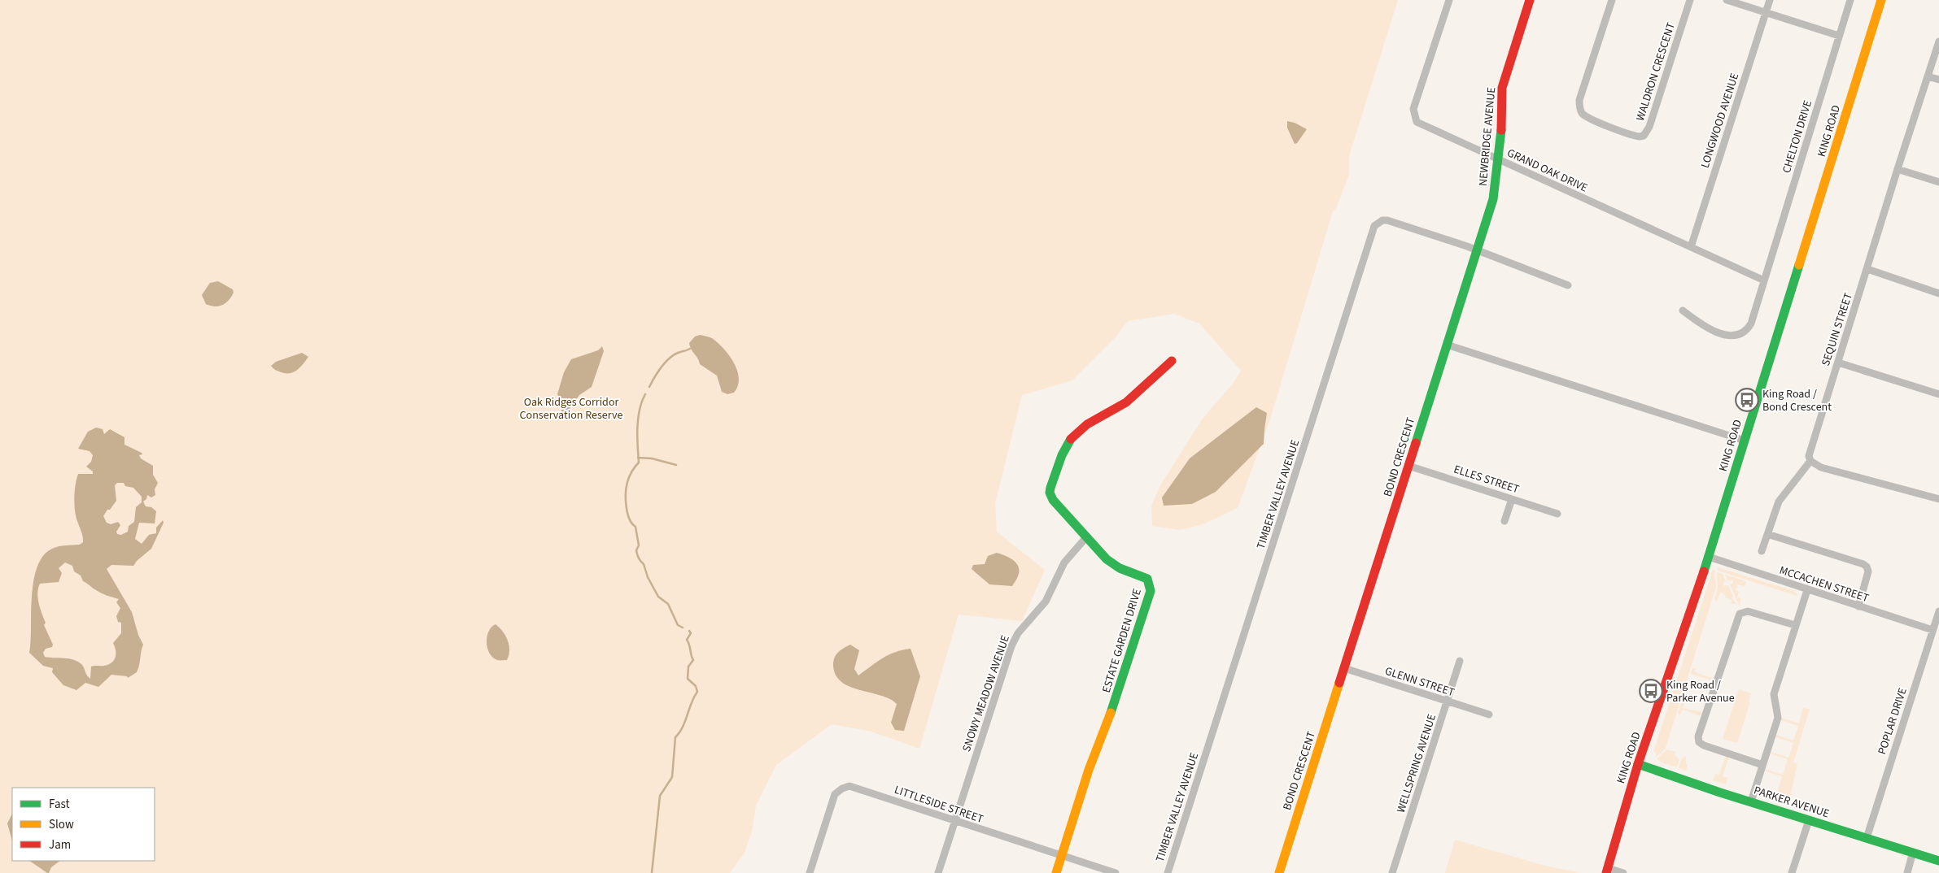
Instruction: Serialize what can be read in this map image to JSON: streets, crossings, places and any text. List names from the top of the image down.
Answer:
{
  "streets": {
    "street": [
      "WALDRON CRESCENT",
      "LONGWOOD AVENUE",
      "KING ROAD",
      "NEWBRIDGE AVENUE",
      "CHELTON DRIVE",
      "GRAND OAK DRIVE",
      "SEQUIN STREET",
      "BOND CRESCENT",
      "ELLES STREET",
      "TIMBER VALLEY AVENUE",
      "MCCACHEN STREET",
      "ESTATE GARDEN DRIVE",
      "GLENN STREET",
      "SNOWY MEADOW AVENUE",
      "POPLAR DRIVE",
      "WELLSPRING AVENUE",
      "PARKER AVENUE",
      "LITTLESIDE STREET"
    ]
  },
  "crossings": [
    ["LONGWOOD AVENUE", "GRAND OAK DRIVE"],
    ["KING ROAD", "MCCACHEN STREET"],
    ["KING ROAD", "PARKER AVENUE"],
    ["NEWBRIDGE AVENUE", "GRAND OAK DRIVE"],
    ["NEWBRIDGE AVENUE", "BOND CRESCENT"],
    ["NEWBRIDGE AVENUE", "TIMBER VALLEY AVENUE"],
    ["CHELTON DRIVE", "GRAND OAK DRIVE"],
    ["BOND CRESCENT", "ELLES STREET"],
    ["BOND CRESCENT", "GLENN STREET"],
    ["MCCACHEN STREET", "POPLAR DRIVE"],
    ["ESTATE GARDEN DRIVE", "SNOWY MEADOW AVENUE"],
    ["ESTATE GARDEN DRIVE", "LITTLESIDE STREET"],
    ["GLENN STREET", "WELLSPRING AVENUE"],
    ["SNOWY MEADOW AVENUE", "LITTLESIDE STREET"],
    ["POPLAR DRIVE", "PARKER AVENUE"]
  ],
  "parks": ["Oak Ridges Corridor Conservation Reserve"],
  "places": {
    "bus stop": ["King Road / Bond Crescent", "King Road / Parker Avenue"]
  },
  "legend": ["Fast", "Slow", "Jam"]
}
